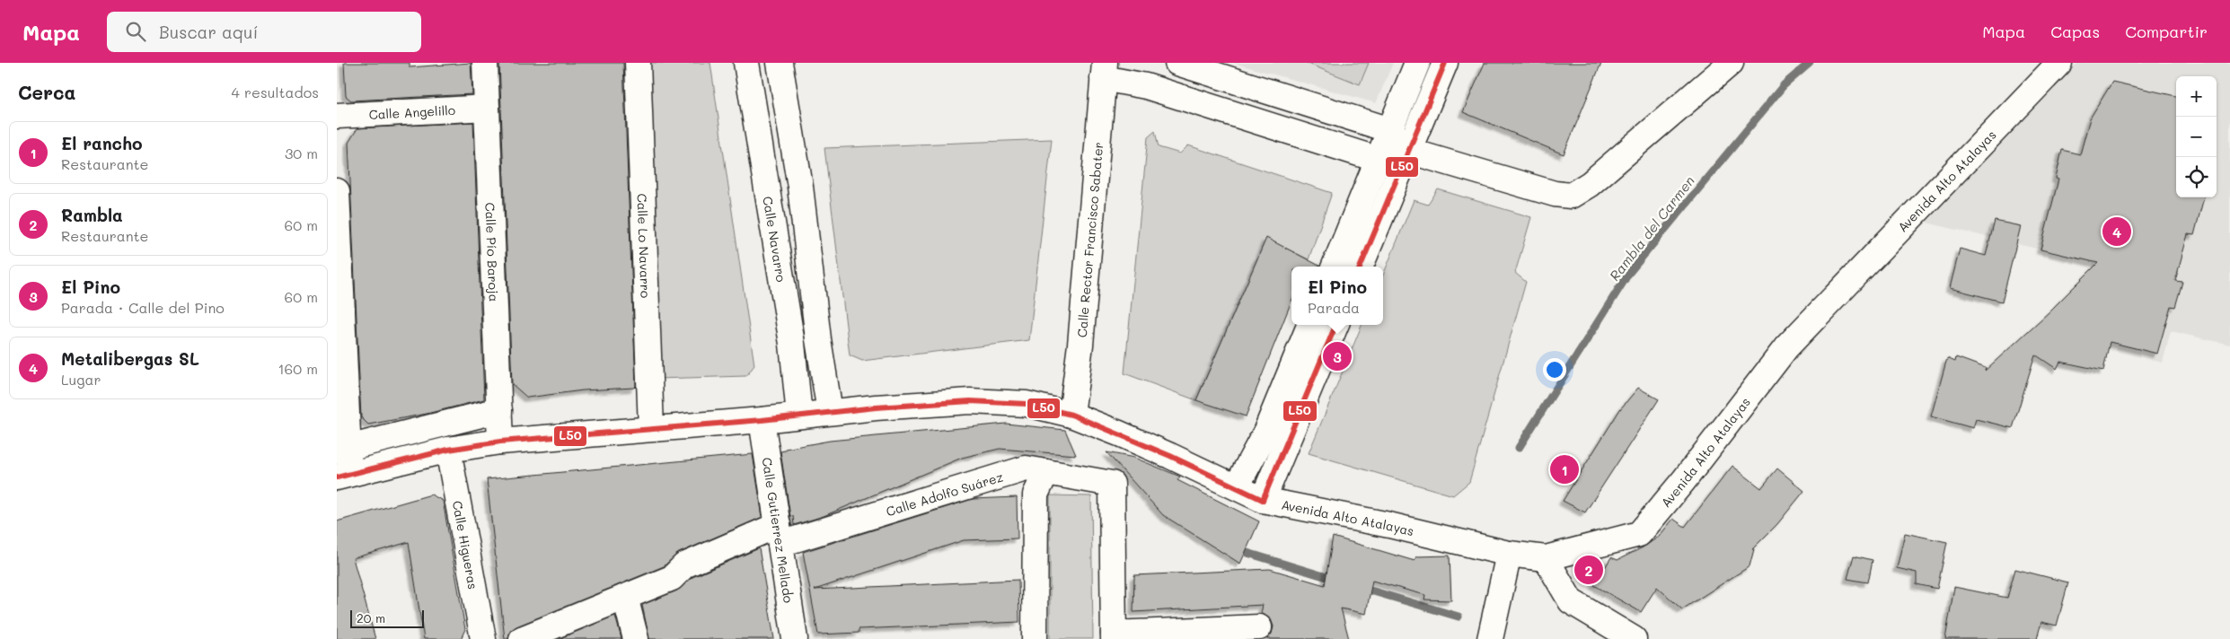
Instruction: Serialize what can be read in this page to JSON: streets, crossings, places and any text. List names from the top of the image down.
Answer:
{
  "streets": {
    "street": [
      "Calle Angelillo",
      "Avenida Alto Atalayas",
      "Calle Rector Francisco Sabater",
      "Calle Navarro",
      "Calle Lo Navarro",
      "Calle Pío Baroja",
      "Calle Adolfo Suárez",
      "Calle Gutierrez Mellado",
      "Calle Higueras"
    ]
  },
  "crossings": [
    ["Calle Angelillo", "Calle Pío Baroja"],
    ["Avenida Alto Atalayas", "Calle Rector Francisco Sabater"],
    ["Avenida Alto Atalayas", "Calle Navarro"],
    ["Avenida Alto Atalayas", "Calle Lo Navarro"],
    ["Avenida Alto Atalayas", "Calle Pío Baroja"],
    ["Avenida Alto Atalayas", "Calle Gutierrez Mellado"],
    ["Avenida Alto Atalayas", "Calle Higueras"],
    ["Calle Adolfo Suárez", "Calle Gutierrez Mellado"]
  ],
  "water": ["Rambla del Carmen"],
  "lines": ["transit line L50"],
  "scale_bar": "20 m",
  "page": {
    "header": "Mapa",
    "search": "Buscar aquí",
    "nav": ["Mapa", "Capas", "Compartir"],
    "heading": ["Cerca", "4 resultados"],
    "map_buttons": ["+", "−"],
    "list": [
      {
        "mark": "1",
        "name": "El rancho",
        "note": "Restaurante",
        "value": "30 m"
      },
      {
        "mark": "2",
        "name": "Rambla",
        "note": "Restaurante",
        "value": "60 m"
      },
      {
        "mark": "3",
        "name": "El Pino",
        "note": "Parada · Calle del Pino",
        "value": "60 m"
      },
      {
        "mark": "4",
        "name": "Metalibergas SL",
        "note": "Lugar",
        "value": "160 m"
      }
    ],
    "pins": [
      "4",
      "3",
      "1",
      "2"
    ],
    "popup": ["El Pino", "Parada"],
    "scale": "20 m"
  }
}
